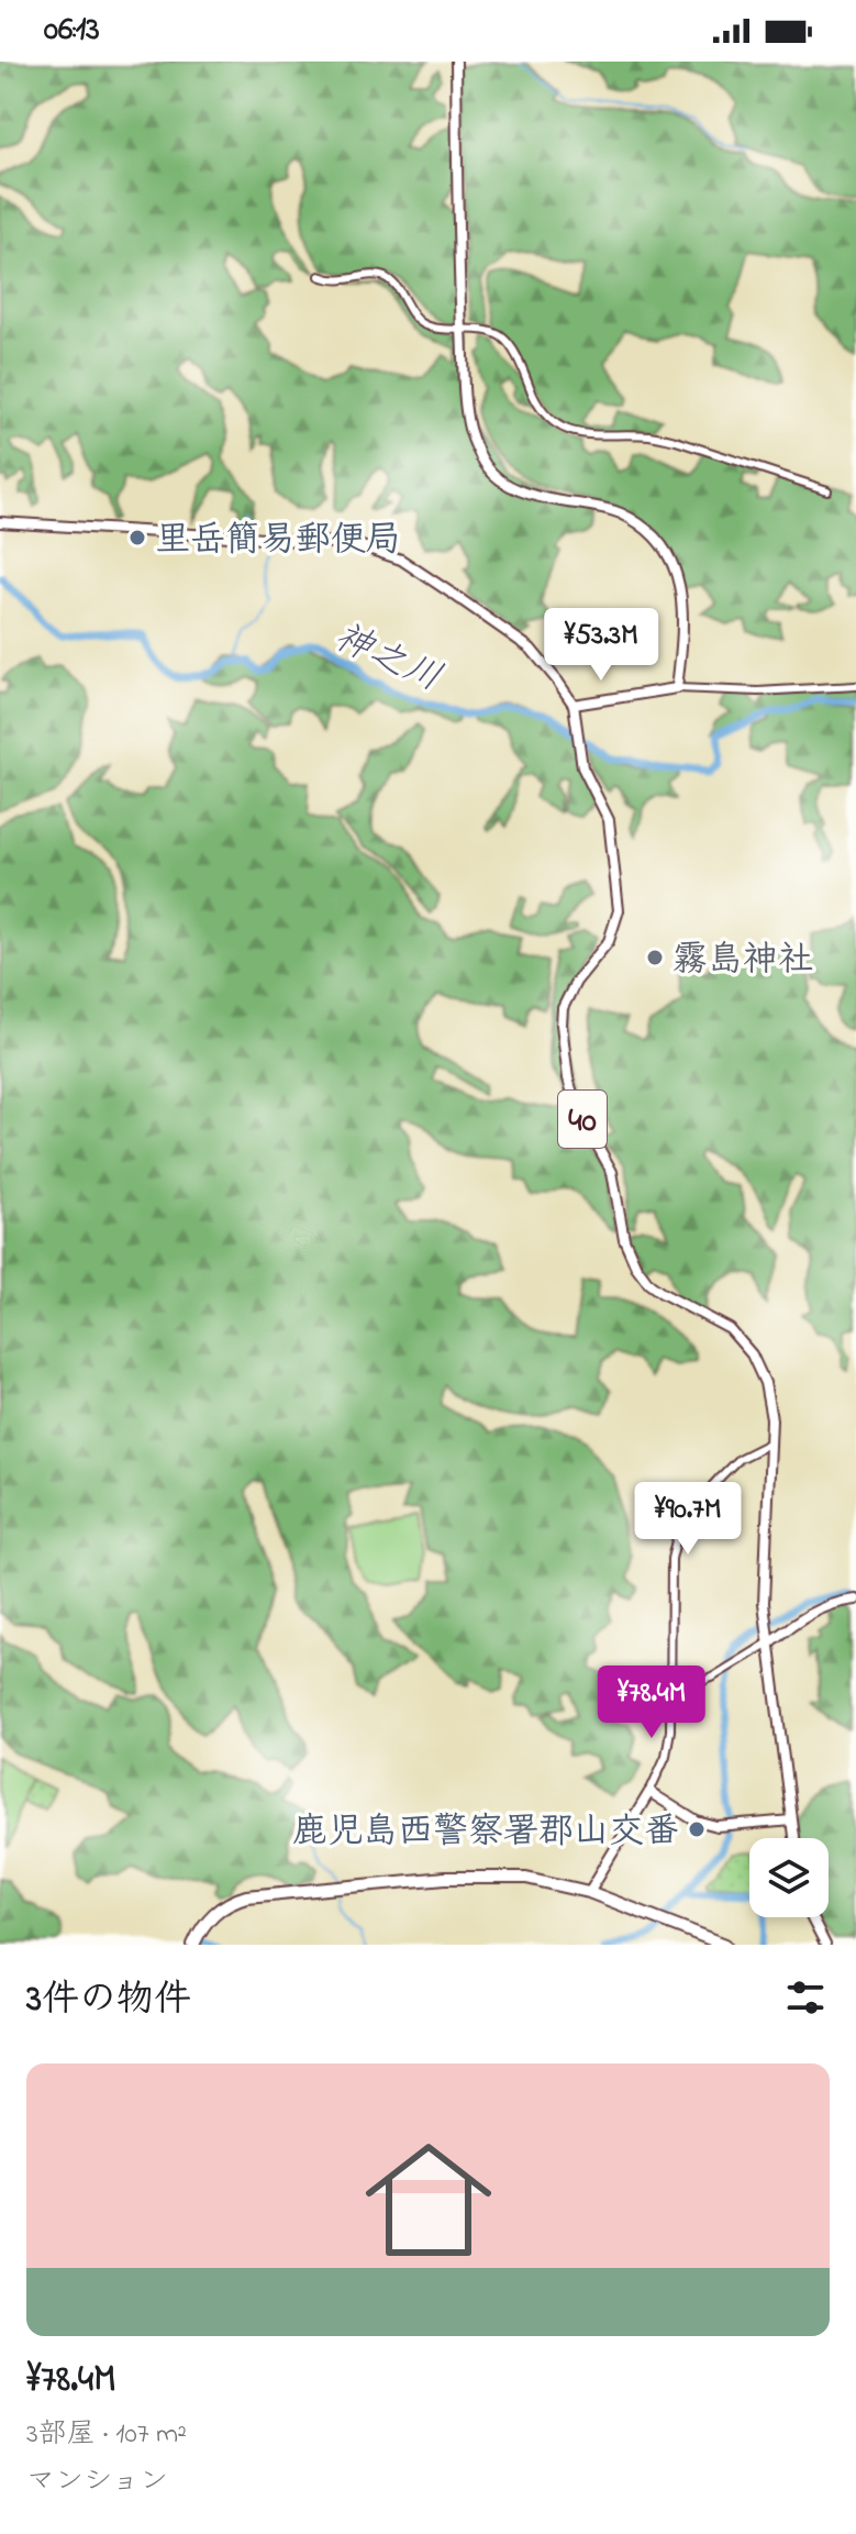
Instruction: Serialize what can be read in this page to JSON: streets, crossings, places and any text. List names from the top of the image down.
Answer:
{
  "streets": {
    "main road": ["40"]
  },
  "water": ["神之川"],
  "places": ["里岳簡易郵便局", "霧島神社", "鹿児島西警察署郡山交番"],
  "page": {
    "status": "06:13",
    "price": ["¥53.3M", "¥90.7M", "¥78.4M"],
    "heading": "3件の物件",
    "list": [
      {
        "name": "¥78.4M",
        "note": "3部屋 · 107 m² · マンション"
      }
    ]
  }
}
